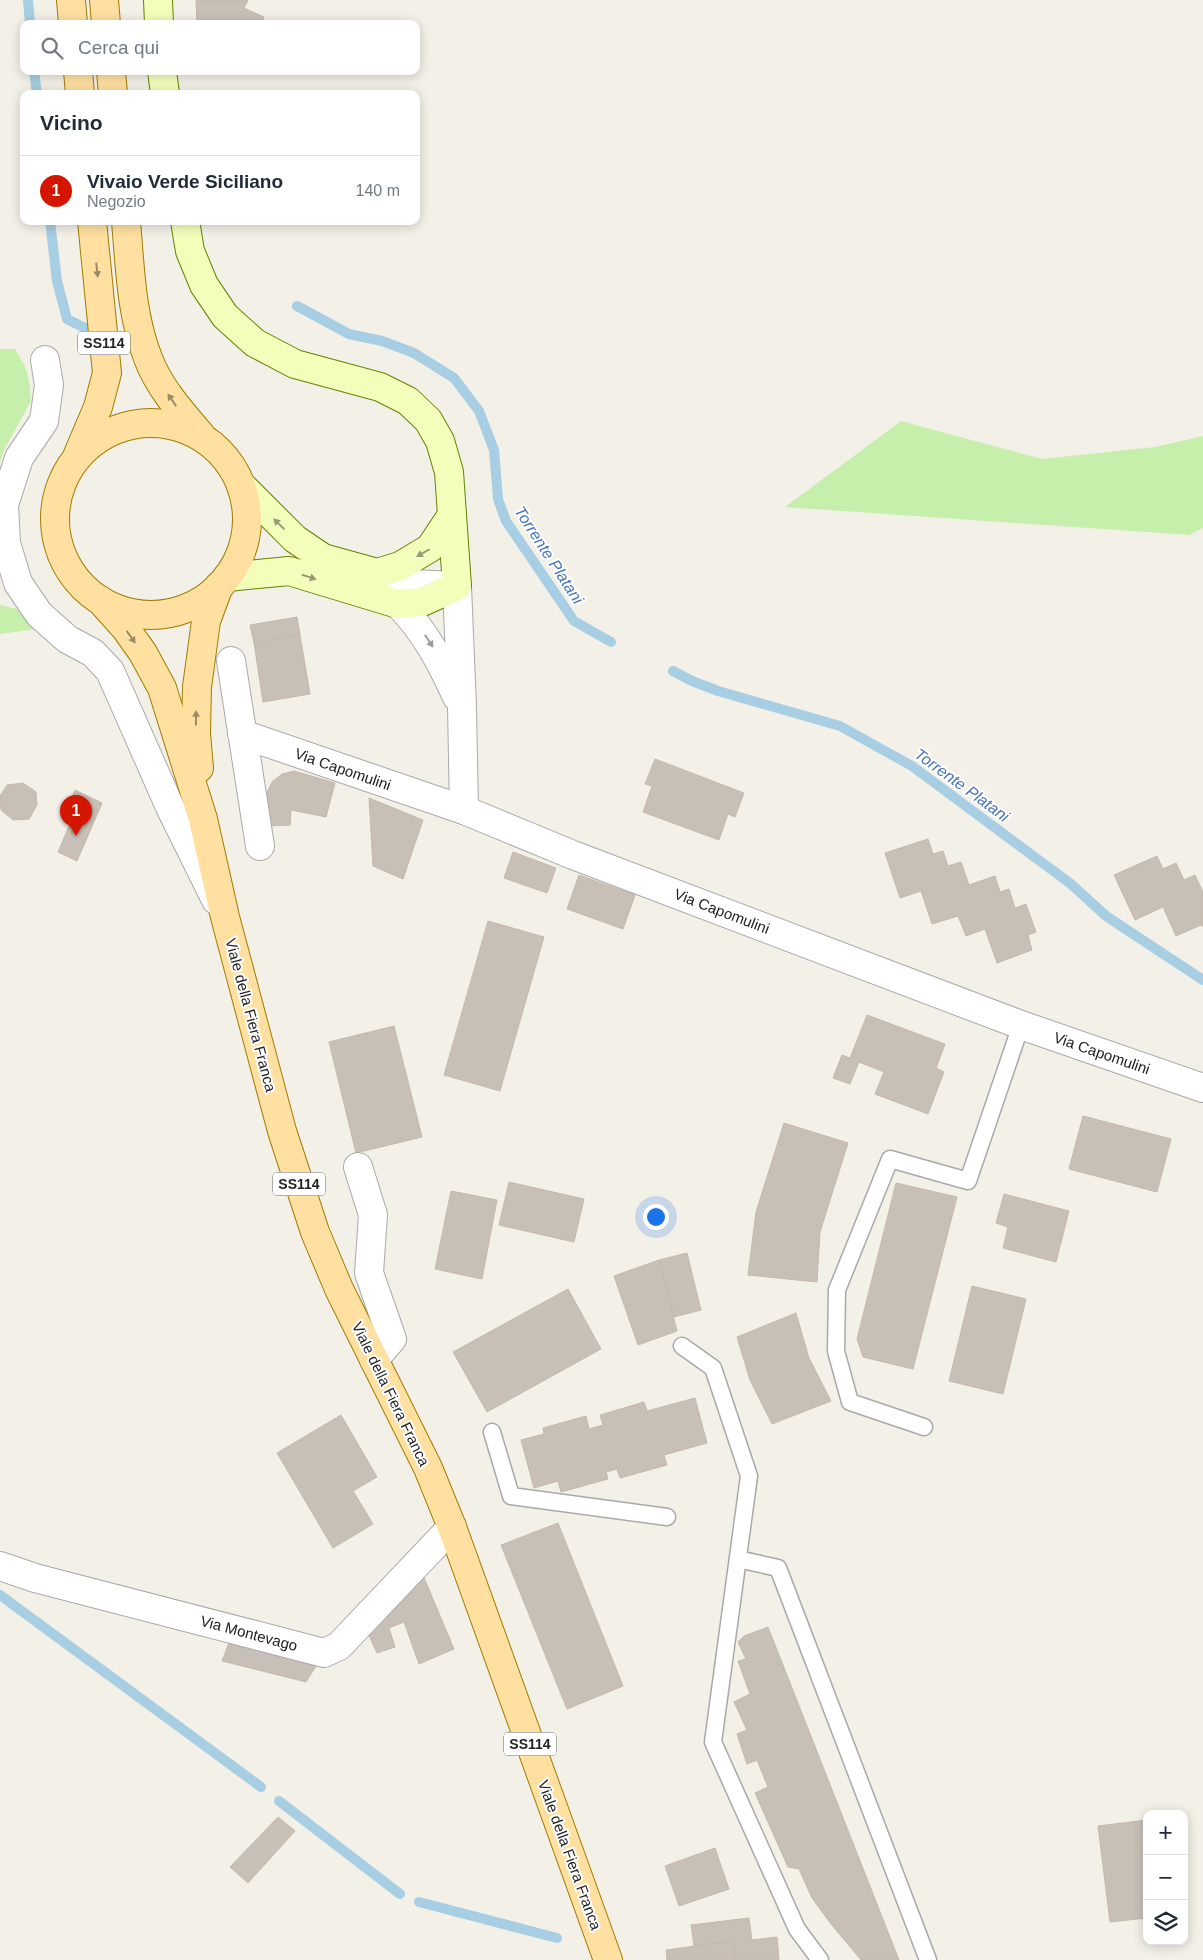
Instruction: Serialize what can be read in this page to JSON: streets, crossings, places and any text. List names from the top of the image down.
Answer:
{
  "streets": {
    "main road": ["SS114", "Viale della Fiera Franca"],
    "street": ["Via Capomulini", "Via Montevago"]
  },
  "crossings": [
    ["Viale della Fiera Franca", "Via Montevago"]
  ],
  "water": ["Torrente Platani"],
  "page": {
    "search": "Cerca qui",
    "heading": "Vicino",
    "list": [
      {
        "mark": "1",
        "name": "Vivaio Verde Siciliano",
        "note": "Negozio",
        "value": "140 m"
      }
    ],
    "pins": "1",
    "map_buttons": ["+", "−"]
  }
}
